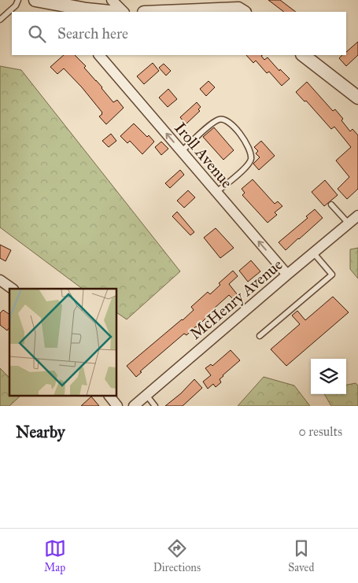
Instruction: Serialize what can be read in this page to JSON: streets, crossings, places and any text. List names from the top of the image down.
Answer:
{
  "streets": {
    "street": ["Iroll Avenue", "McHenry Avenue"]
  },
  "crossings": [
    ["Iroll Avenue", "McHenry Avenue"]
  ],
  "one_way": ["Iroll Avenue"],
  "page": {
    "search": "Search here",
    "heading": ["Nearby", "0 results"],
    "nav": ["Map", "Directions", "Saved"]
  }
}
